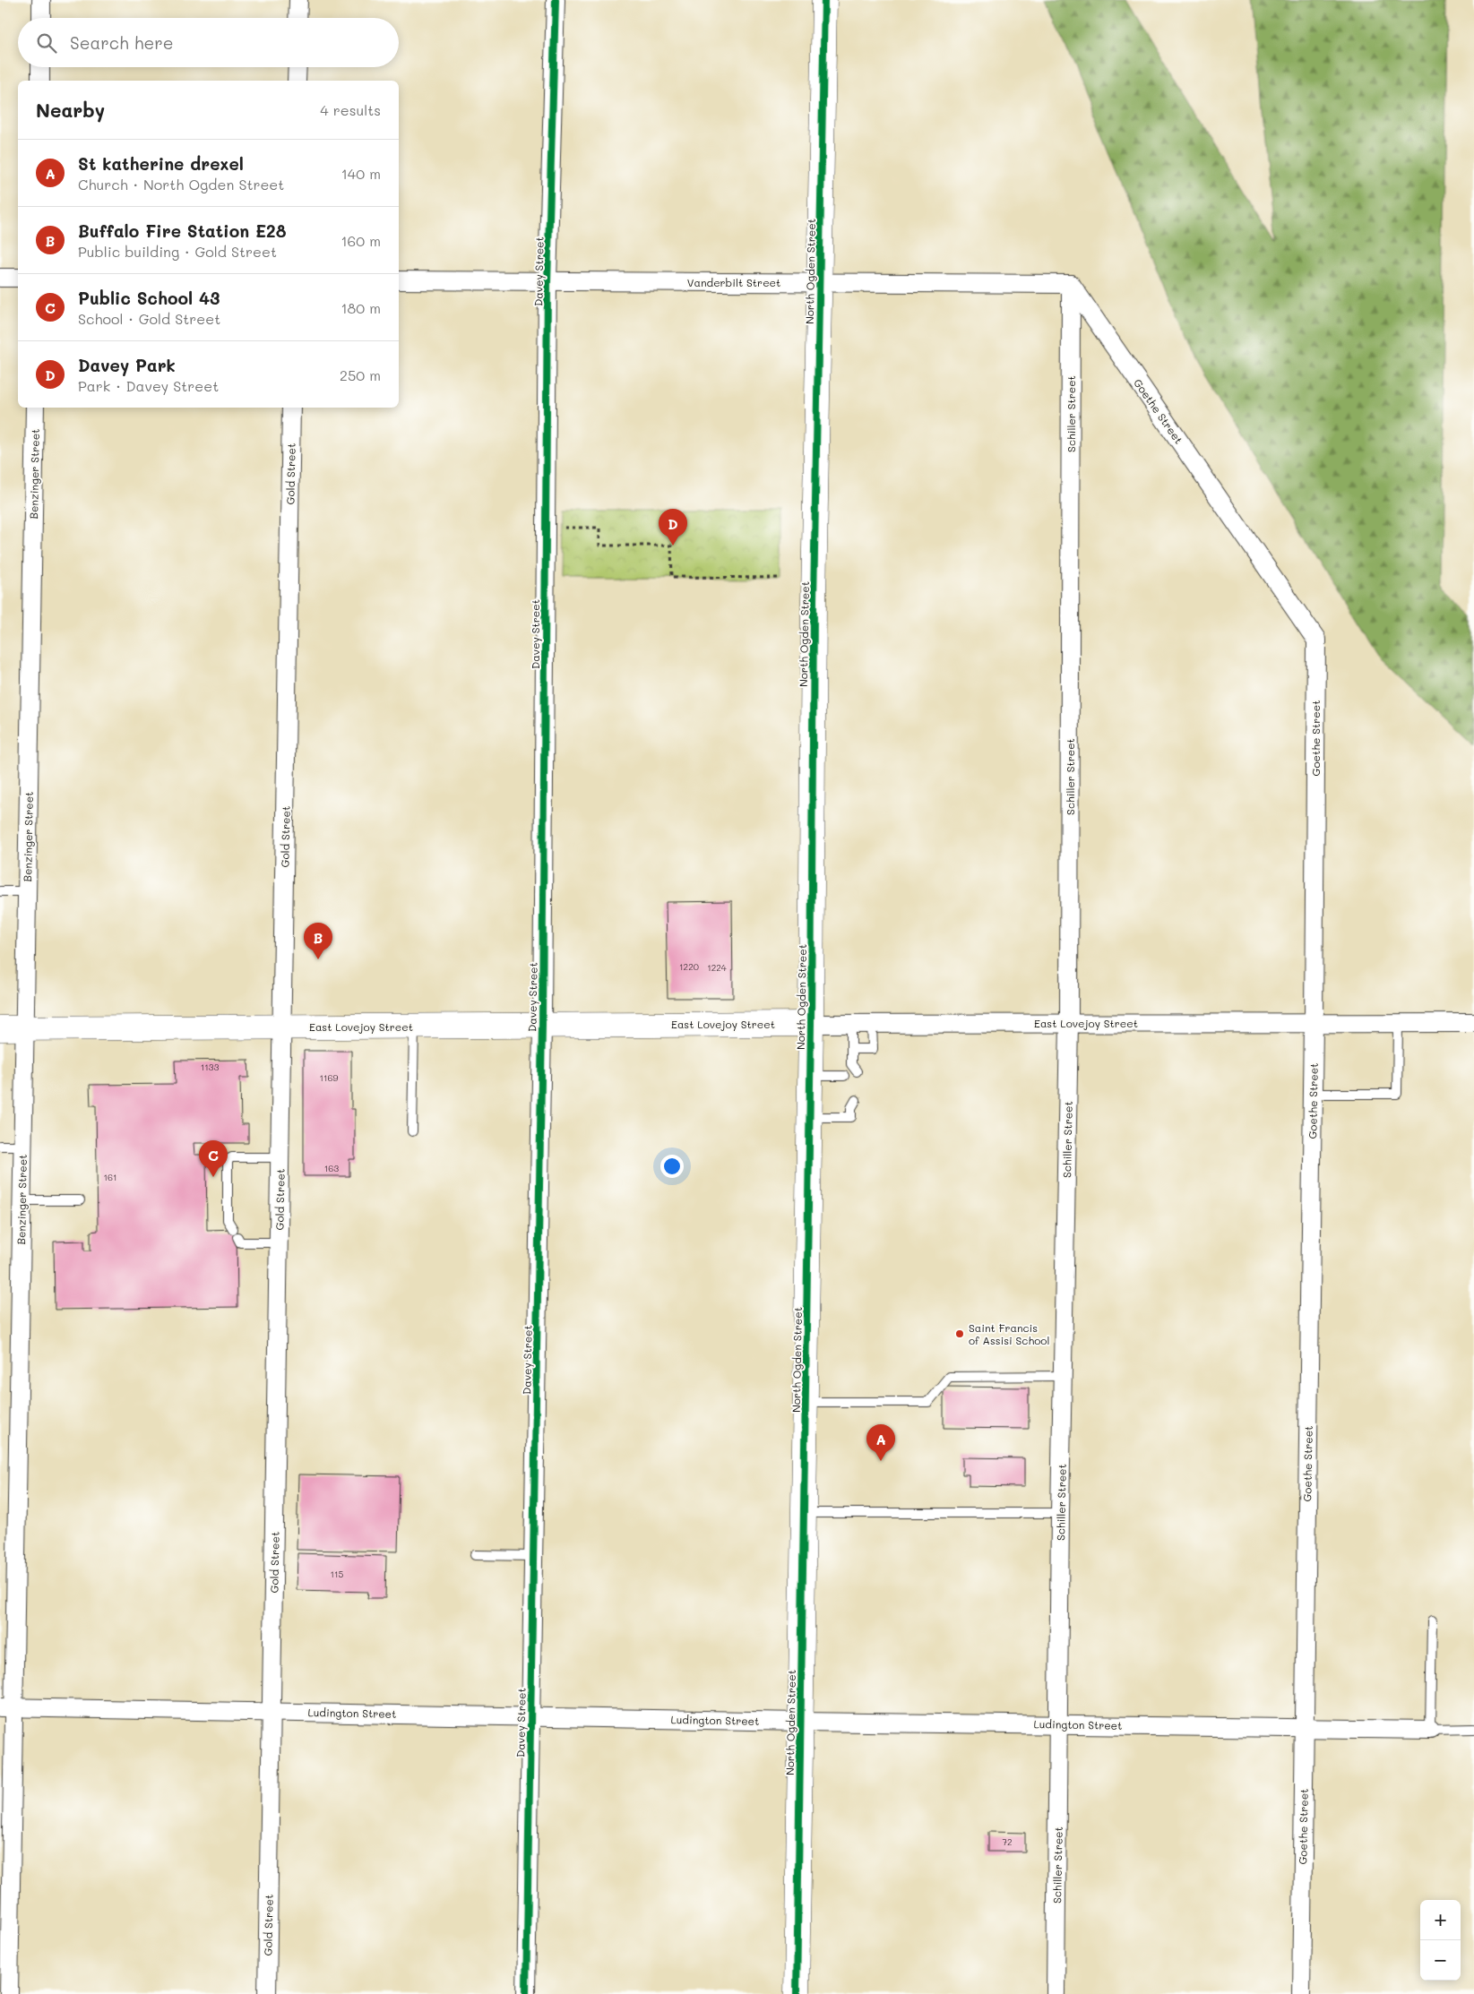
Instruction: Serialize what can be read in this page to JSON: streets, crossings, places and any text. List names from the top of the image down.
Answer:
{
  "streets": {
    "street": [
      "Davey Street",
      "North Ogden Street",
      "Vanderbilt Street",
      "Goethe Street",
      "Schiller Street",
      "Benzinger Street",
      "Gold Street",
      "East Lovejoy Street",
      "Ludington Street"
    ]
  },
  "crossings": [
    ["Davey Street", "Vanderbilt Street"],
    ["Davey Street", "East Lovejoy Street"],
    ["Davey Street", "Ludington Street"],
    ["North Ogden Street", "Vanderbilt Street"],
    ["North Ogden Street", "East Lovejoy Street"],
    ["North Ogden Street", "Ludington Street"],
    ["Vanderbilt Street", "Goethe Street"],
    ["Vanderbilt Street", "Schiller Street"],
    ["Goethe Street", "Schiller Street"],
    ["Goethe Street", "East Lovejoy Street"],
    ["Goethe Street", "Ludington Street"],
    ["Schiller Street", "East Lovejoy Street"],
    ["Schiller Street", "Ludington Street"],
    ["Benzinger Street", "East Lovejoy Street"],
    ["Benzinger Street", "Ludington Street"],
    ["Gold Street", "East Lovejoy Street"],
    ["Gold Street", "Ludington Street"]
  ],
  "places": ["Saint Francis of Assisi School"],
  "house_numbers": [
    "1220",
    "1224",
    "1133",
    "1169",
    "163",
    "161",
    "115",
    "72"
  ],
  "page": {
    "search": "Search here",
    "heading": ["Nearby", "4 results"],
    "list": [
      {
        "mark": "A",
        "name": "St katherine drexel",
        "note": "Church · North Ogden Street",
        "value": "140 m"
      },
      {
        "mark": "B",
        "name": "Buffalo Fire Station E28",
        "note": "Public building · Gold Street",
        "value": "160 m"
      },
      {
        "mark": "C",
        "name": "Public School 43",
        "note": "School · Gold Street",
        "value": "180 m"
      },
      {
        "mark": "D",
        "name": "Davey Park",
        "note": "Park · Davey Street",
        "value": "250 m"
      }
    ],
    "pins": [
      "D",
      "B",
      "C",
      "A"
    ],
    "map_buttons": ["+", "−"]
  }
}
